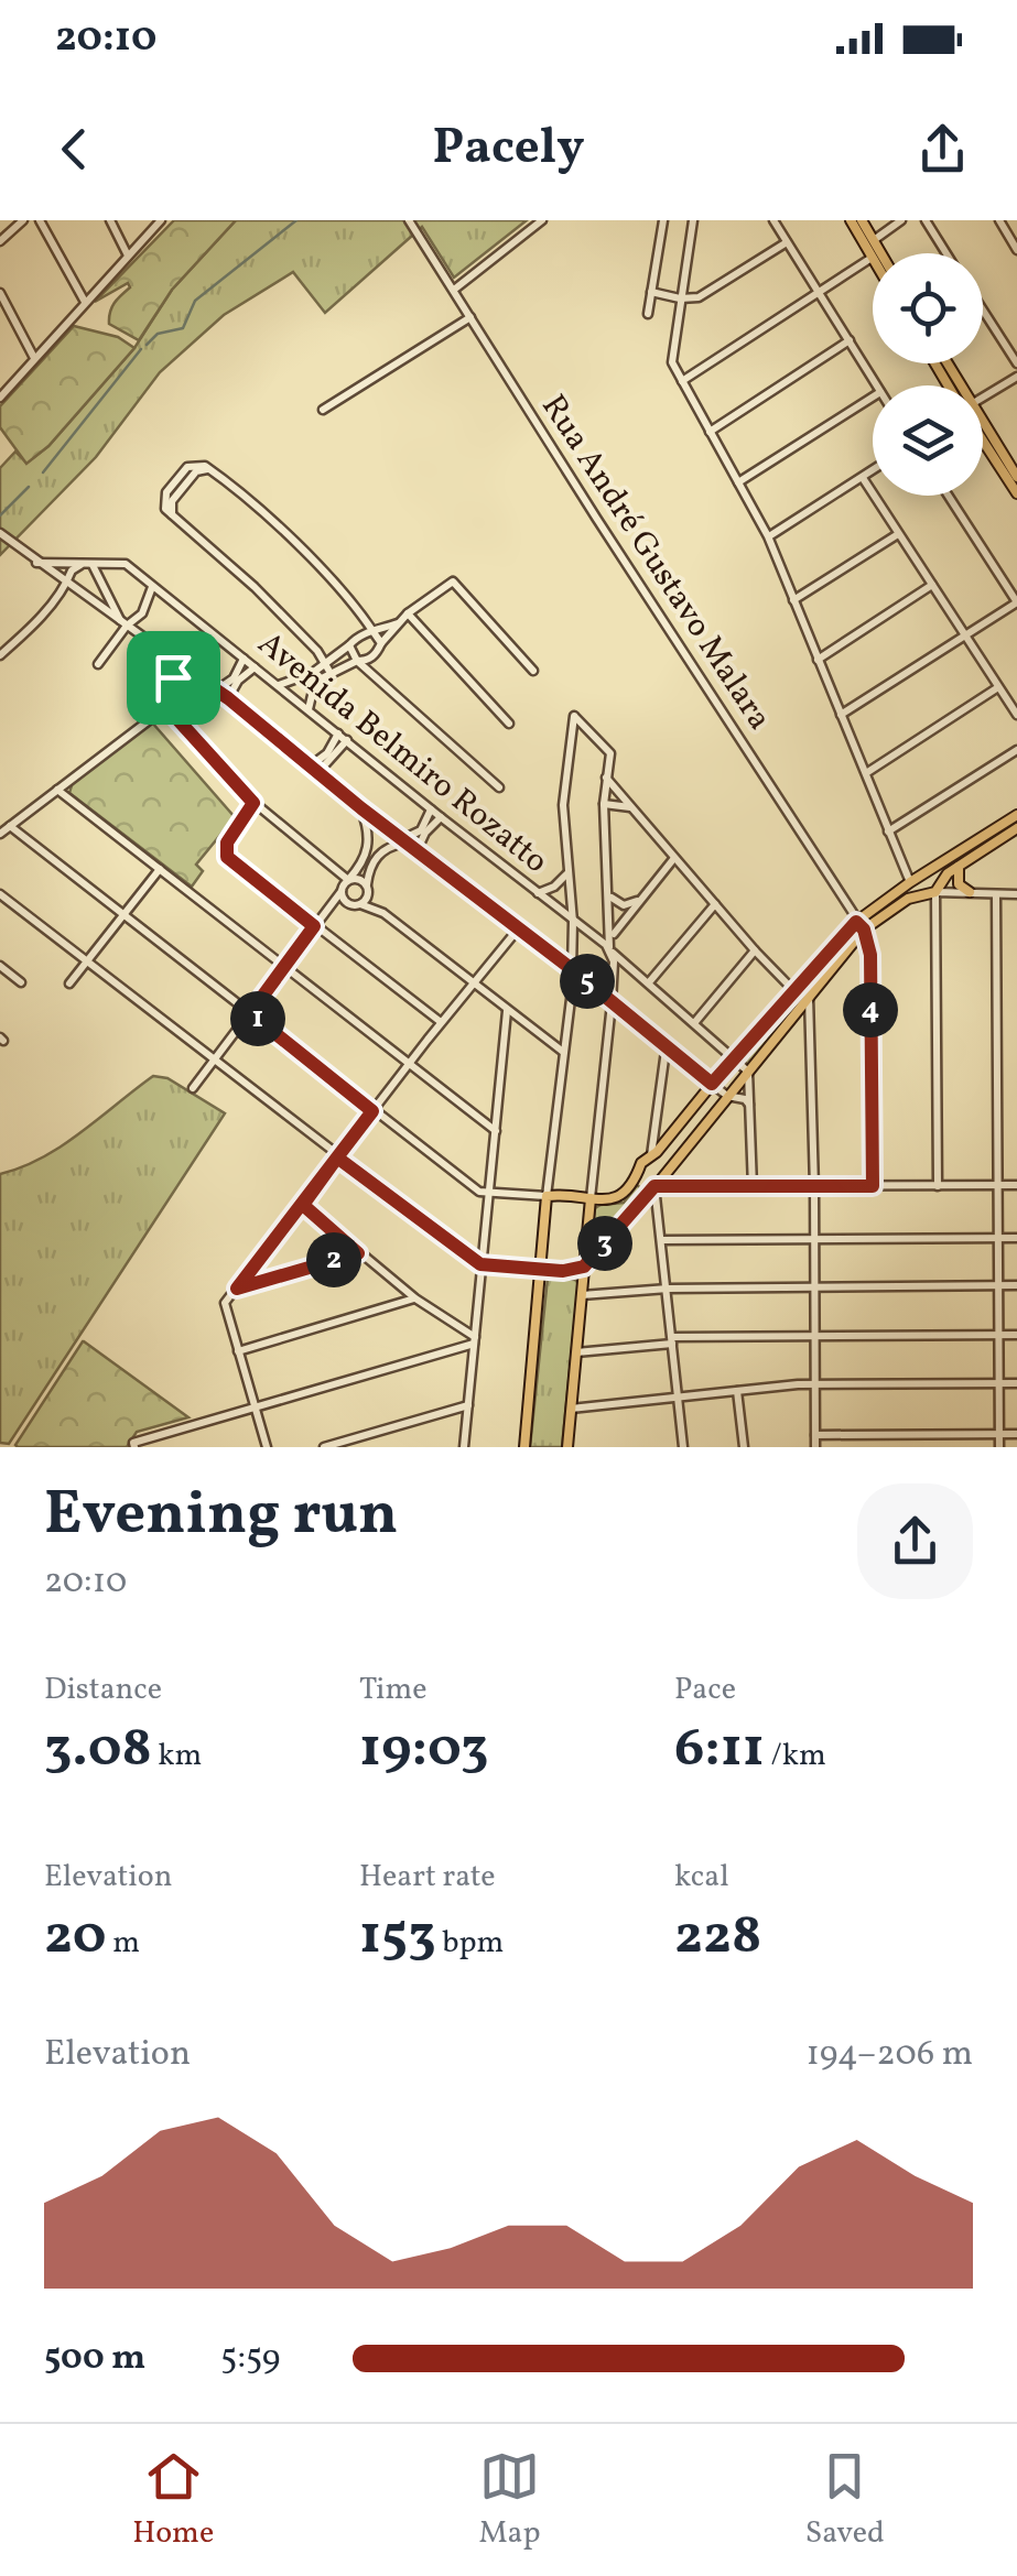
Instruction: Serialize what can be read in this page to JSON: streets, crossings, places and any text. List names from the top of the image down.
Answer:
{
  "streets": {
    "street": ["Rua André Gustavo Malara", "Avenida Belmiro Rozatto"]
  },
  "page": {
    "status": "20:10",
    "header": "Pacely",
    "pins": [
      "5",
      "4",
      "1",
      "3",
      "2"
    ],
    "heading": ["Evening run", "20:10"],
    "stats": [
      ["Distance", "3.08 km"],
      ["Time", "19:03"],
      ["Pace", "6:11 /km"],
      ["Elevation", "20 m"],
      ["Heart rate", "153 bpm"],
      ["kcal", "228"]
    ],
    "chart": ["Elevation", "194–206 m"],
    "list": [
      {
        "name": "500 m",
        "note": "5:59"
      }
    ],
    "tabs": ["Home", "Map", "Saved"]
  }
}
